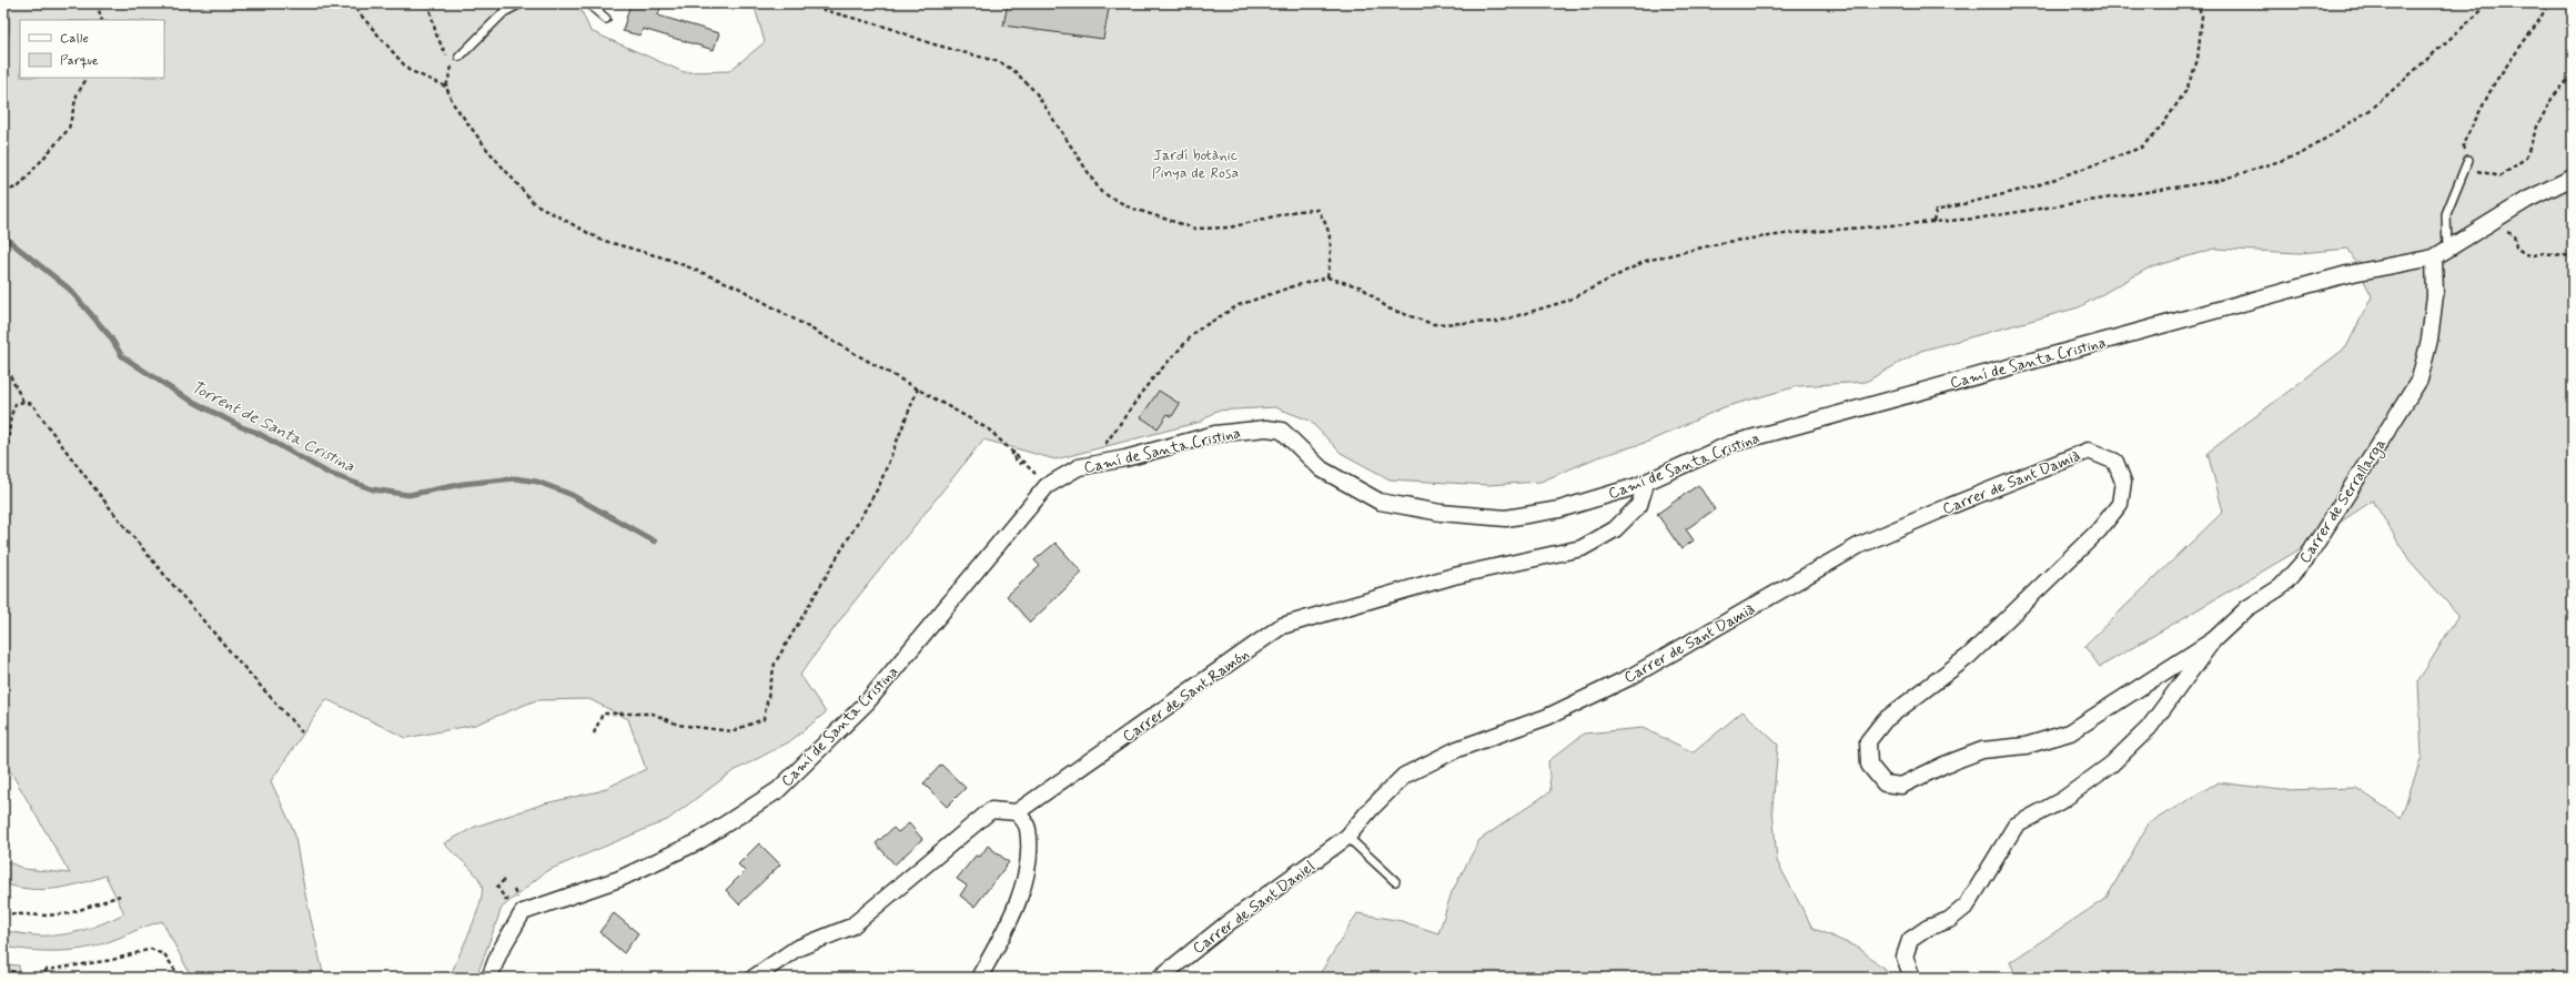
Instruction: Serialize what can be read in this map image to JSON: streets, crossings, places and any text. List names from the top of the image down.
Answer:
{
  "streets": {
    "street": [
      "Camí de Santa Cristina",
      "Carrer de Sant Damià",
      "Carrer de Serrallarga",
      "Carrer de Sant Ramón",
      "Carrer de Sant Daniel"
    ]
  },
  "crossings": [
    ["Camí de Santa Cristina", "Carrer de Serrallarga"],
    ["Camí de Santa Cristina", "Carrer de Sant Ramón"],
    ["Carrer de Sant Damià", "Carrer de Serrallarga"],
    ["Carrer de Sant Damià", "Carrer de Sant Daniel"]
  ],
  "water": ["Torrent de Santa Cristina"],
  "parks": ["Jardí botànic Pinya de Rosa"],
  "legend": ["Calle", "Parque"]
}
